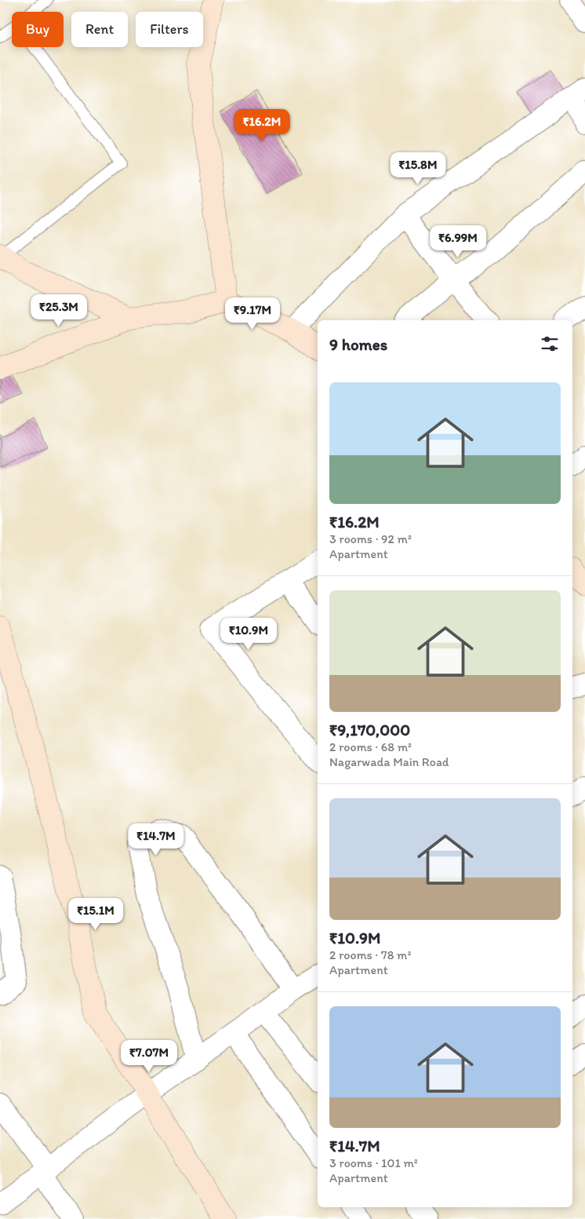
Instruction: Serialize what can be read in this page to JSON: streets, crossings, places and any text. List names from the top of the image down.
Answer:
{
  "page": {
    "chip": ["Buy", "Rent", "Filters"],
    "price": [
      "₹16.2M",
      "₹15.8M",
      "₹6.99M",
      "₹25.3M",
      "₹9.17M",
      "₹10.9M",
      "₹14.7M",
      "₹15.1M",
      "₹7.07M"
    ],
    "heading": "9 homes",
    "list": [
      {
        "name": "₹16.2M",
        "note": "3 rooms · 92 m² · Apartment"
      },
      {
        "name": "₹9,170,000",
        "note": "2 rooms · 68 m² · Nagarwada Main Road"
      },
      {
        "name": "₹10.9M",
        "note": "2 rooms · 78 m² · Apartment"
      },
      {
        "name": "₹14.7M",
        "note": "3 rooms · 101 m² · Apartment"
      }
    ]
  }
}
